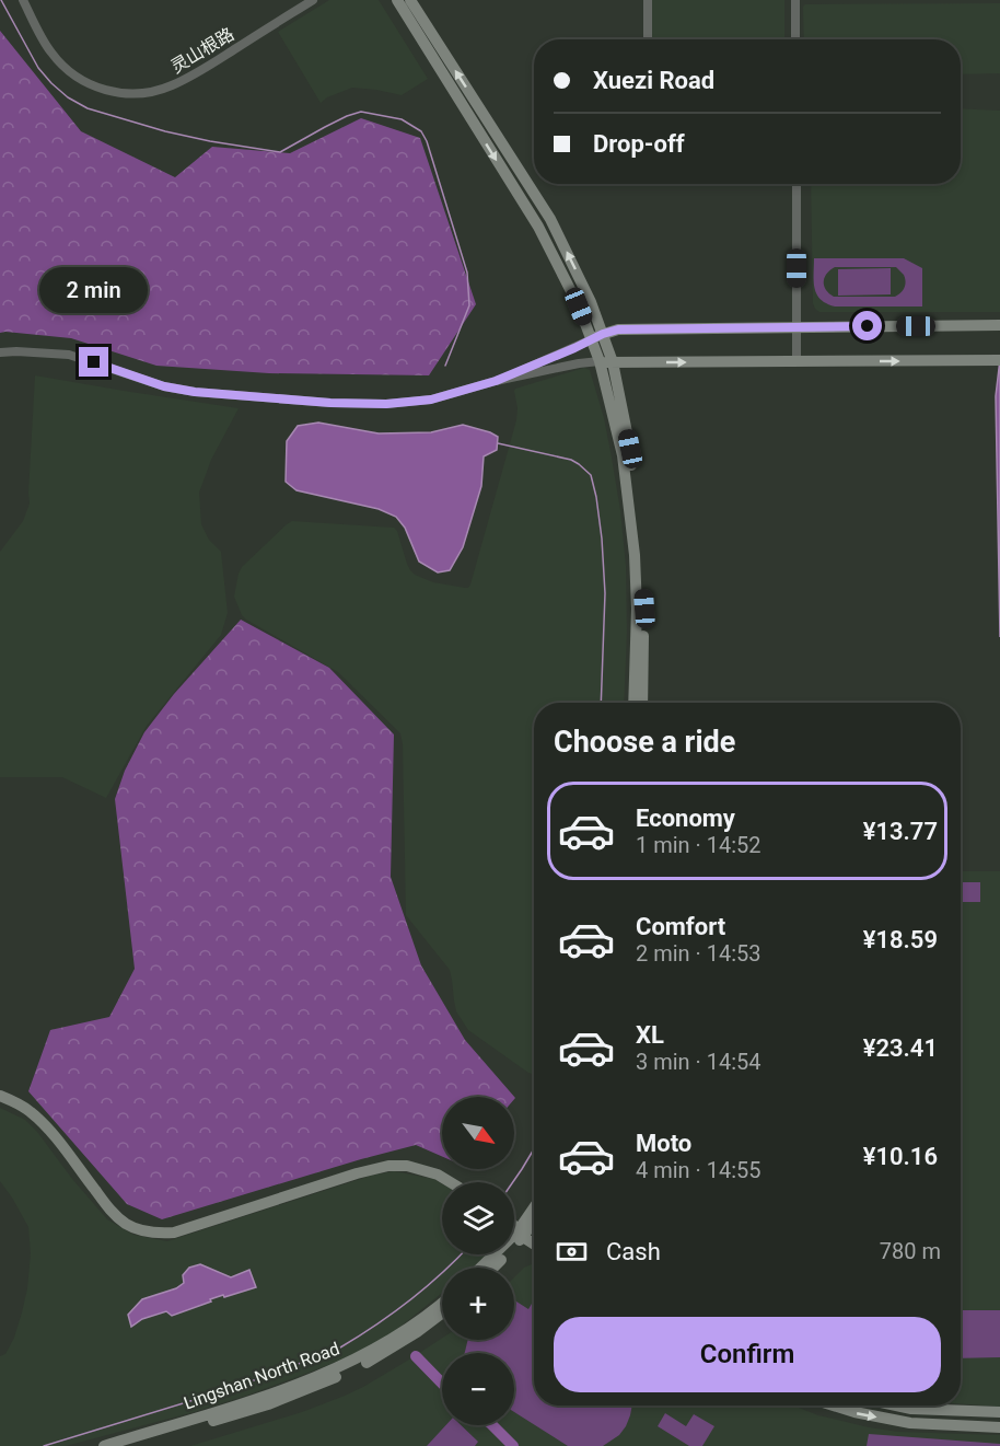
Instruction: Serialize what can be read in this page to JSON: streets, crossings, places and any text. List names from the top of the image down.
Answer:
{
  "streets": {
    "main road": ["Lingshan North Road"],
    "street": ["灵山根路"]
  },
  "north": "bottom right",
  "page": {
    "banner": ["Xuezi Road", "Drop-off"],
    "bubble": "2 min",
    "heading": "Choose a ride",
    "list": [
      {
        "name": "Economy",
        "note": "1 min · 14:52",
        "value": "¥13.77"
      },
      {
        "name": "Comfort",
        "note": "2 min · 14:53",
        "value": "¥18.59"
      },
      {
        "name": "XL",
        "note": "3 min · 14:54",
        "value": "¥23.41"
      },
      {
        "name": "Moto",
        "note": "4 min · 14:55",
        "value": "¥10.16"
      }
    ],
    "map_buttons": ["+", "−"],
    "pay": ["Cash", "780 m"],
    "buttons": "Confirm"
  }
}
